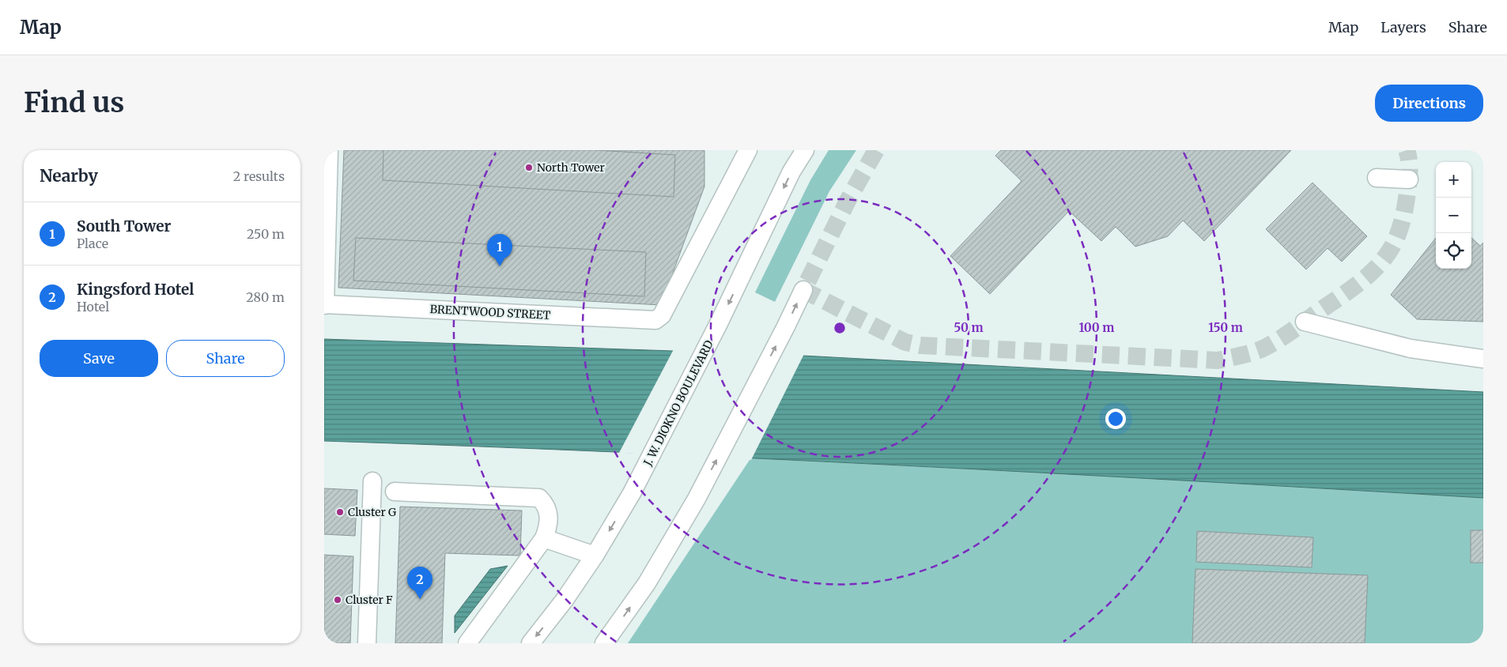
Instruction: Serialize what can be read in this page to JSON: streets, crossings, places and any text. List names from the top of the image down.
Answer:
{
  "streets": {
    "street": ["BRENTWOOD STREET", "J. W. DIOKNO BOULEVARD"]
  },
  "places": ["North Tower", "Cluster G", "Cluster F"],
  "page": {
    "header": "Map",
    "nav": ["Map", "Layers", "Share"],
    "buttons": [
      "Directions",
      ["Save", "Share"]
    ],
    "title": "Find us",
    "heading": ["Nearby", "2 results"],
    "map_buttons": ["+", "−"],
    "list": [
      {
        "mark": "1",
        "name": "South Tower",
        "note": "Place",
        "value": "250 m"
      },
      {
        "mark": "2",
        "name": "Kingsford Hotel",
        "note": "Hotel",
        "value": "280 m"
      }
    ],
    "pins": ["1", "2"]
  },
  "rings": ["50 m", "100 m", "150 m"]
}
